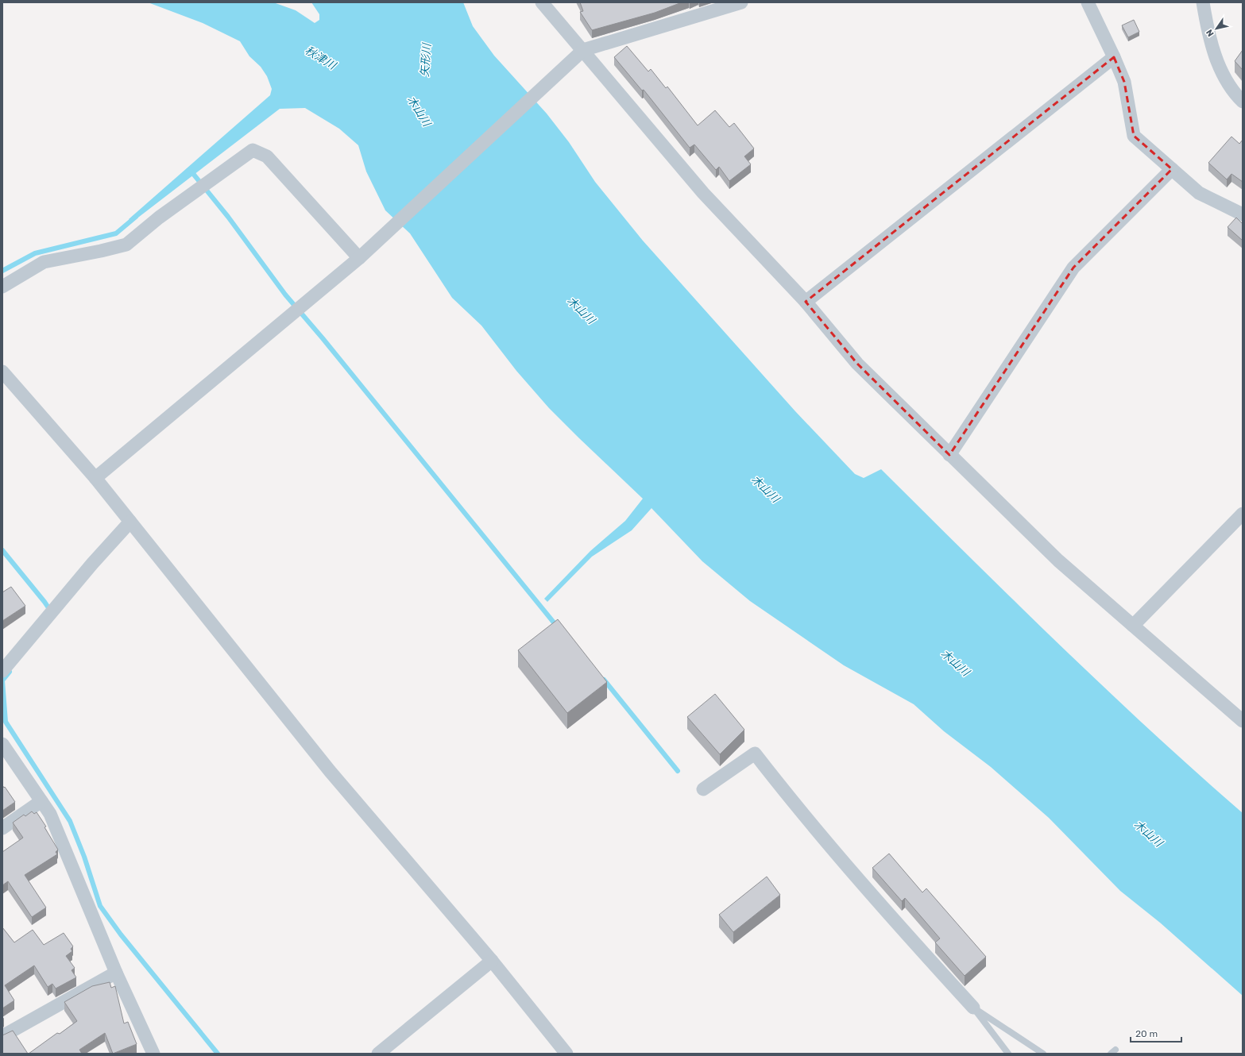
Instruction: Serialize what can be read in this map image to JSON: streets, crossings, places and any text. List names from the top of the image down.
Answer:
{
  "water": ["秋津川", "矢形川", "木山川"],
  "scale_bar": "20 m",
  "north": "bottom left"
}
